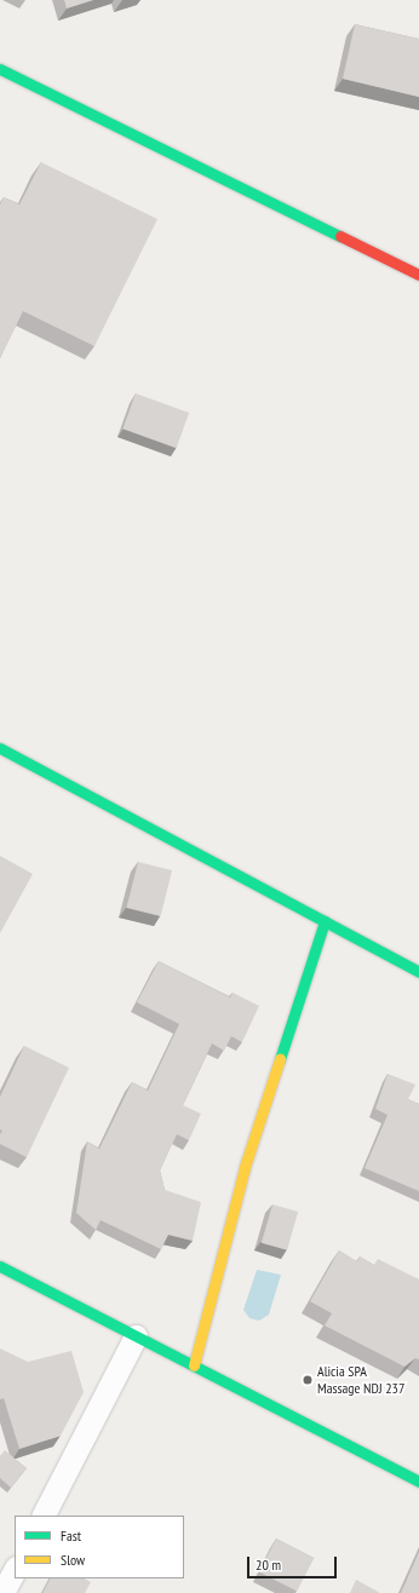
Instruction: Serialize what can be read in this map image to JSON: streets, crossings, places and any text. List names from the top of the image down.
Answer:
{
  "places": ["Alicia SPA Massage NDJ 237"],
  "legend": ["Fast", "Slow"],
  "scale_bar": "20 m"
}
